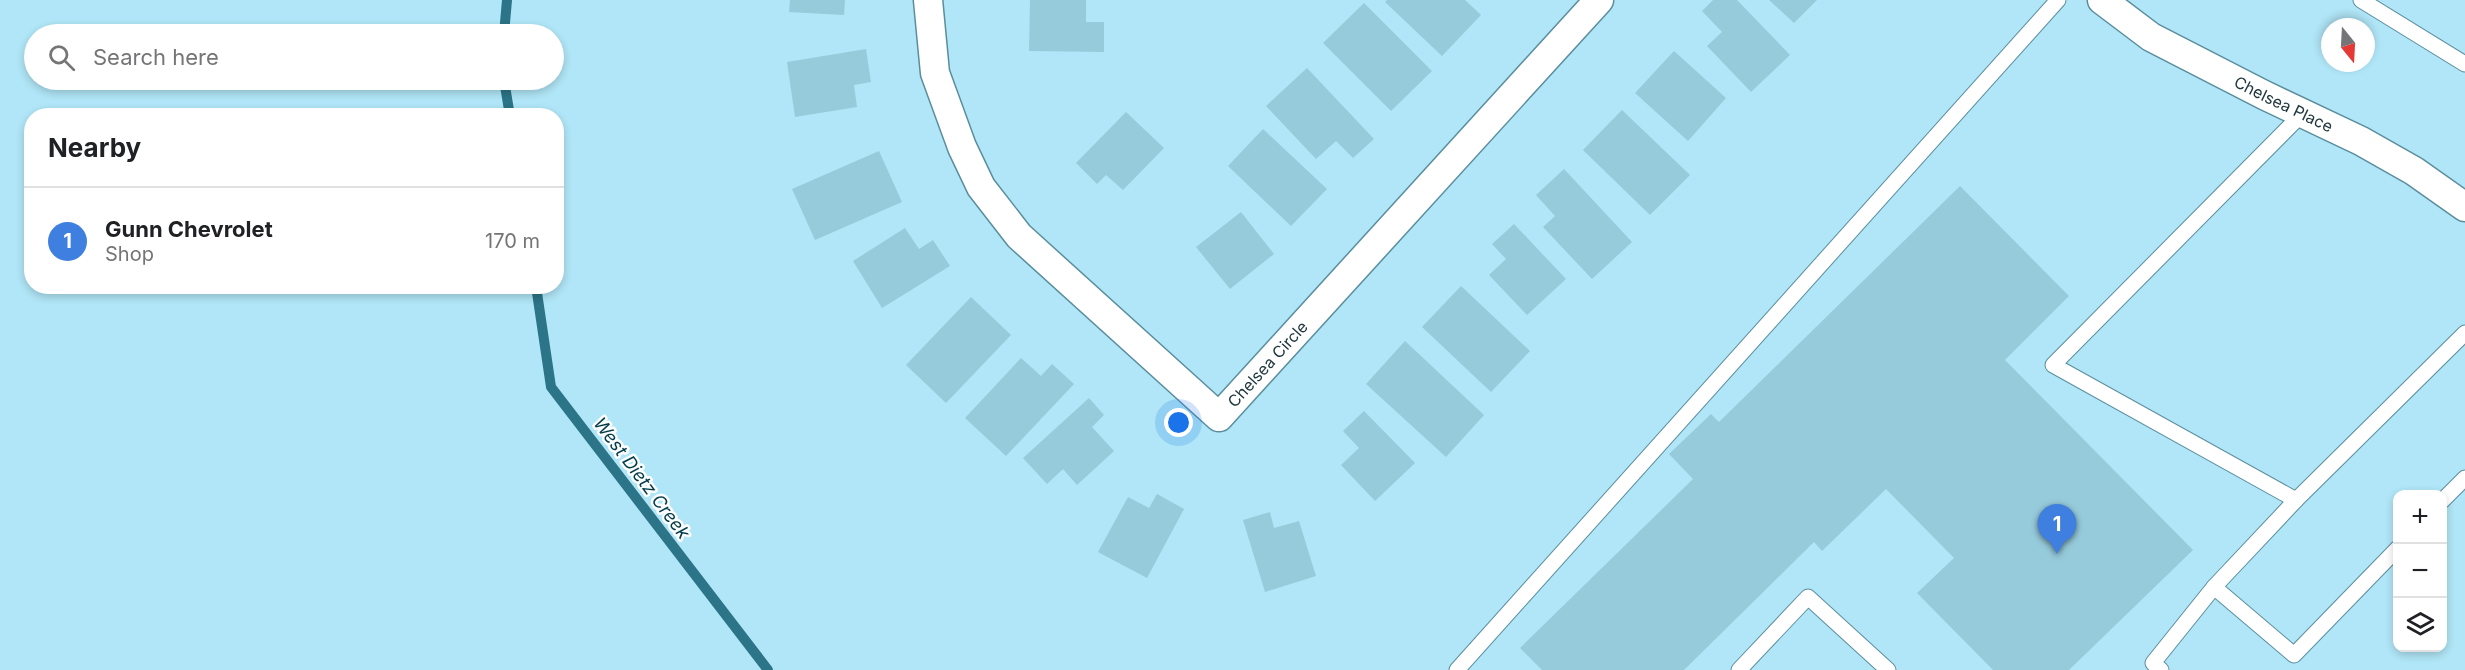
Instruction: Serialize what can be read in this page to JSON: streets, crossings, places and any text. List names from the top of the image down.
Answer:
{
  "streets": {
    "street": ["Chelsea Place", "Chelsea Circle"]
  },
  "water": ["West Dietz Creek"],
  "north": "bottom",
  "page": {
    "search": "Search here",
    "heading": "Nearby",
    "list": [
      {
        "mark": "1",
        "name": "Gunn Chevrolet",
        "note": "Shop",
        "value": "170 m"
      }
    ],
    "map_buttons": ["+", "−"],
    "pins": "1"
  }
}
